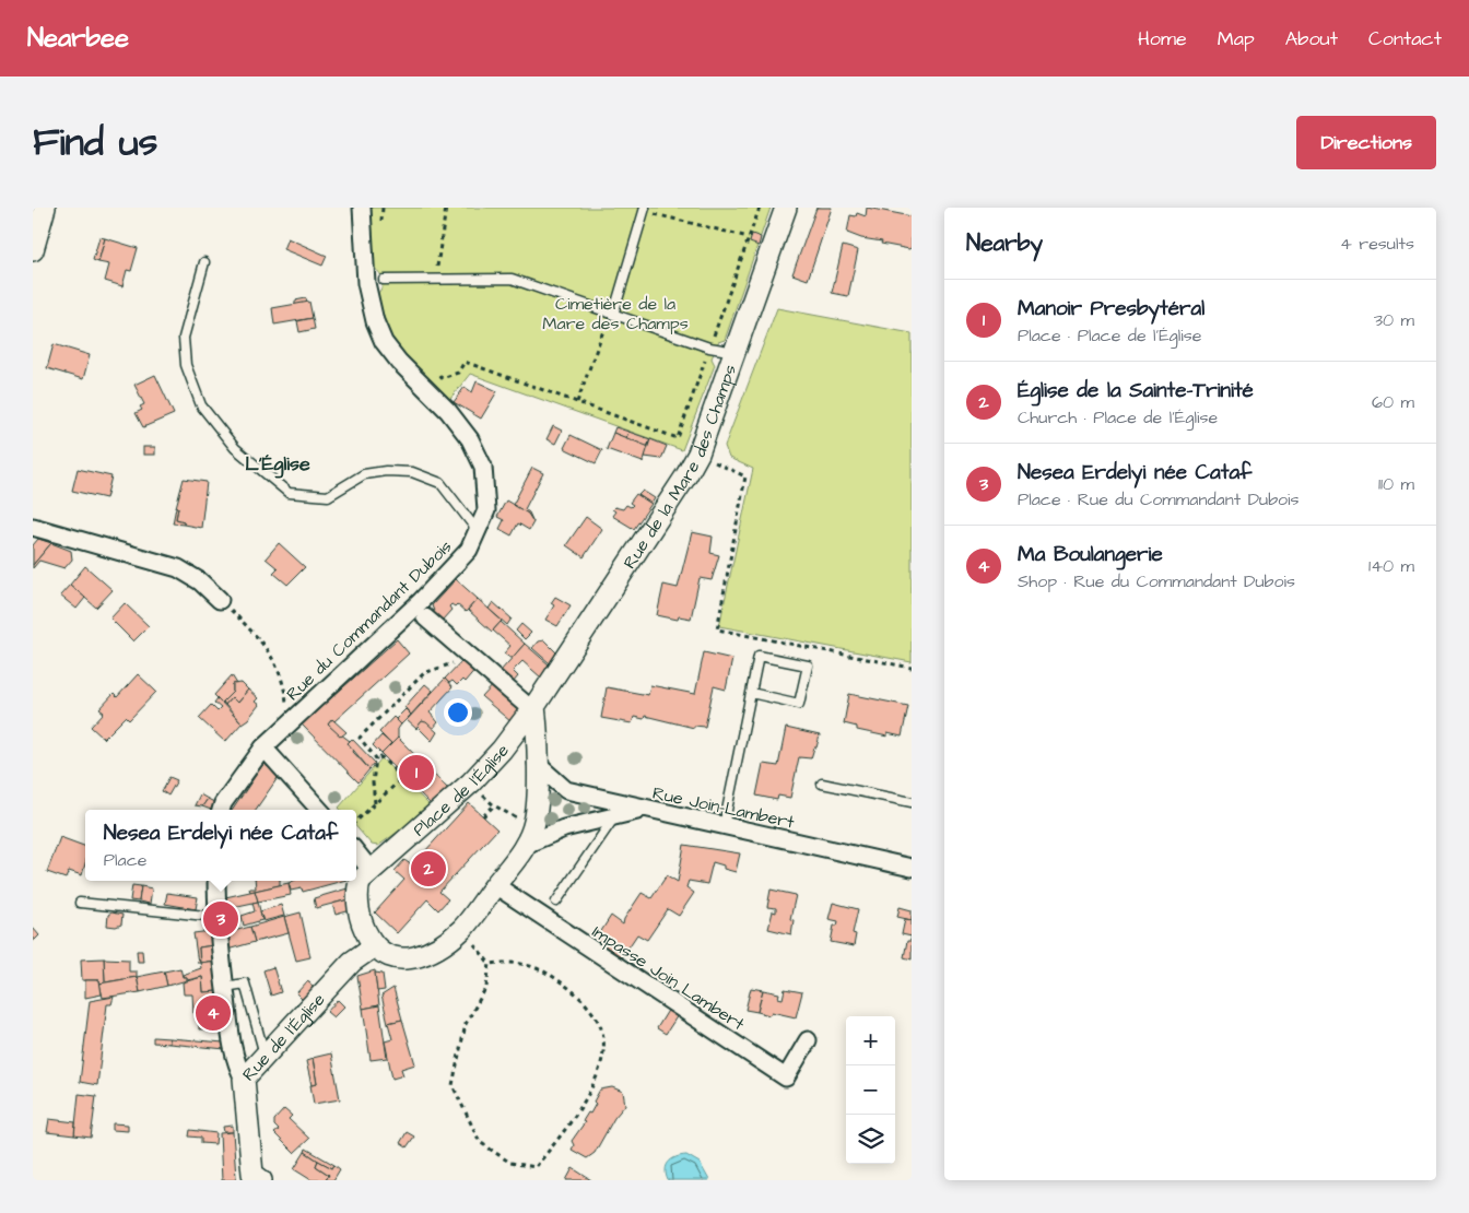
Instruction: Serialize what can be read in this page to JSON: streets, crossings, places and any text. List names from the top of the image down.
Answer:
{
  "streets": {
    "street": [
      "Rue de la Mare des Champs",
      "Rue du Commandant Dubois",
      "Place de l'Église",
      "Rue Join-Lambert",
      "Impasse Join Lambert",
      "Rue de l'Église"
    ]
  },
  "crossings": [
    ["Rue de la Mare des Champs", "Place de l'Église"],
    ["Place de l'Église", "Rue Join-Lambert"],
    ["Place de l'Église", "Impasse Join Lambert"],
    ["Place de l'Église", "Rue de l'Église"]
  ],
  "districts": ["L'Église"],
  "parks": ["Cimetière de la Mare des Champs"],
  "page": {
    "header": "Nearbee",
    "nav": [
      "Home",
      "Map",
      "About",
      "Contact"
    ],
    "title": "Find us",
    "buttons": "Directions",
    "heading": ["Nearby", "4 results"],
    "list": [
      {
        "mark": "1",
        "name": "Manoir Presbytéral",
        "note": "Place · Place de l'Église",
        "value": "30 m"
      },
      {
        "mark": "2",
        "name": "Église de la Sainte-Trinité",
        "note": "Church · Place de l'Église",
        "value": "60 m"
      },
      {
        "mark": "3",
        "name": "Nesea Erdelyi née Cataf",
        "note": "Place · Rue du Commandant Dubois",
        "value": "110 m"
      },
      {
        "mark": "4",
        "name": "Ma Boulangerie",
        "note": "Shop · Rue du Commandant Dubois",
        "value": "140 m"
      }
    ],
    "pins": [
      "1",
      "2",
      "3",
      "4"
    ],
    "popup": ["Nesea Erdelyi née Cataf", "Place"],
    "map_buttons": ["+", "−"]
  }
}
